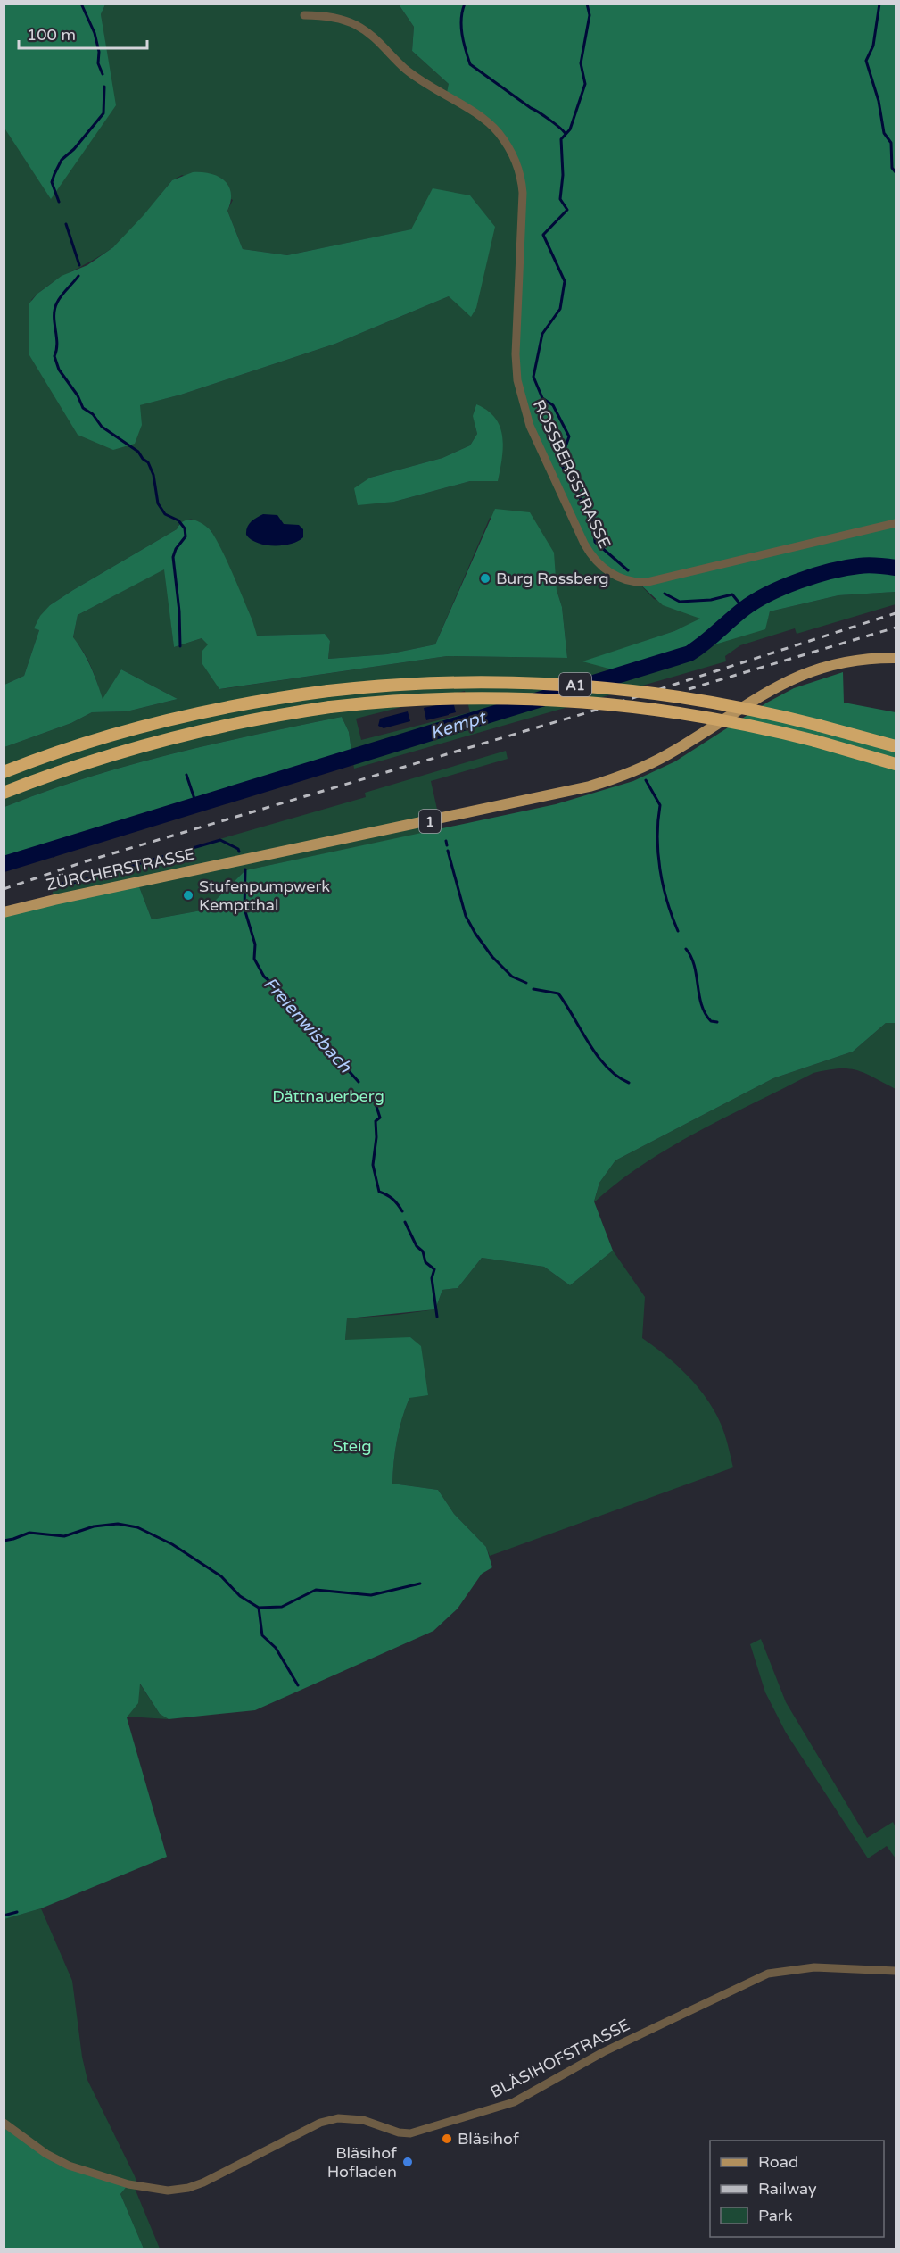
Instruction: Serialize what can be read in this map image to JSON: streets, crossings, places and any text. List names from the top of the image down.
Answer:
{
  "streets": {
    "highway": ["A1"],
    "main road": ["1", "ZÜRCHERSTRASSE"],
    "street": ["ROSSBERGSTRASSE", "BLÄSIHOFSTRASSE"]
  },
  "water": ["Kempt", "Freienwisbach"],
  "parks": ["Dättnauerberg", "Steig"],
  "places": [
    "Burg Rossberg",
    "Stufenpumpwerk Kemptthal",
    "Bläsihof",
    "Bläsihof Hofladen"
  ],
  "legend": ["Road", "Railway", "Park"],
  "scale_bar": "100 m"
}
